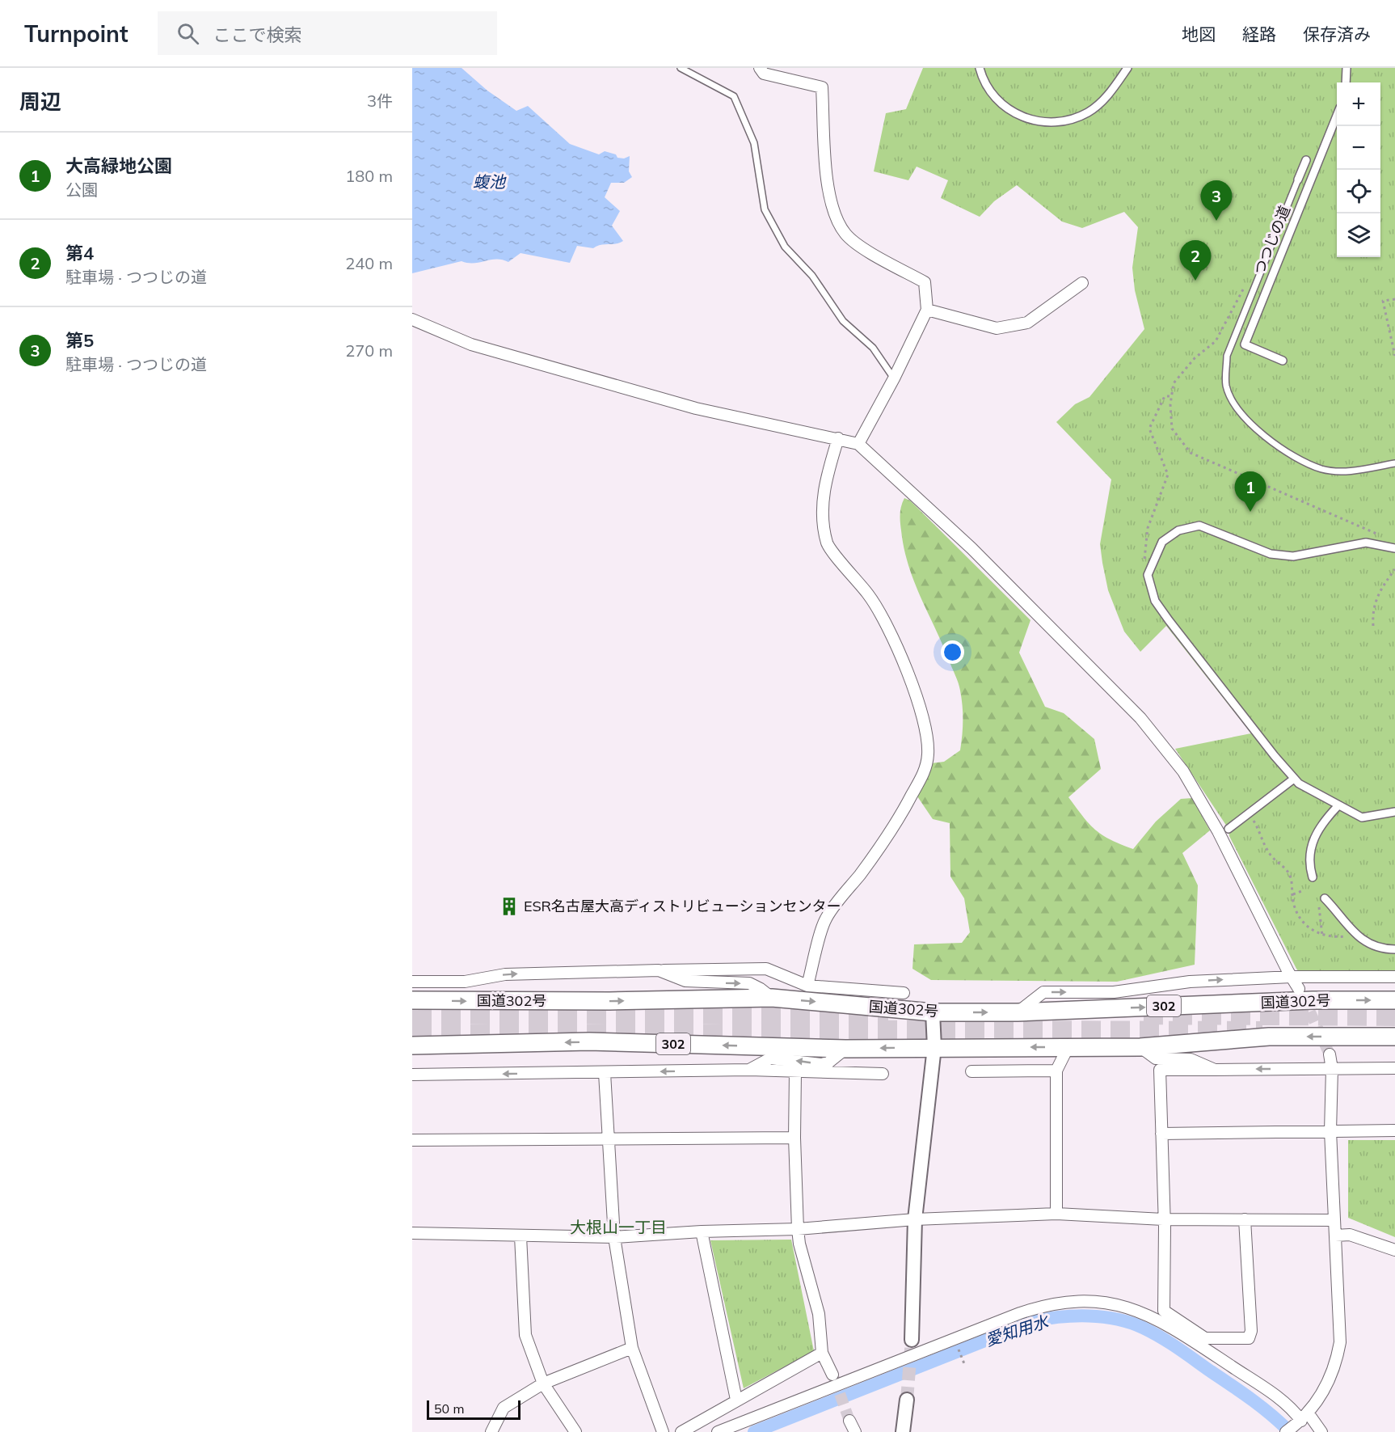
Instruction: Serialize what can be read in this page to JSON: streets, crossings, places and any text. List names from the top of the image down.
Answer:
{
  "streets": {
    "highway": ["国道302号", "302"],
    "street": ["つつじの道"]
  },
  "districts": ["大根山一丁目"],
  "water": ["蝮池", "愛知用水"],
  "places": {
    "building": ["ESR名古屋大高ディストリビューションセンター"]
  },
  "scale_bar": "50 m",
  "page": {
    "header": "Turnpoint",
    "search": "ここで検索",
    "nav": ["地図", "経路", "保存済み"],
    "heading": ["周辺", "3件"],
    "map_buttons": ["+", "−"],
    "list": [
      {
        "mark": "1",
        "name": "大高緑地公園",
        "note": "公園",
        "value": "180 m"
      },
      {
        "mark": "2",
        "name": "第4",
        "note": "駐車場 · つつじの道",
        "value": "240 m"
      },
      {
        "mark": "3",
        "name": "第5",
        "note": "駐車場 · つつじの道",
        "value": "270 m"
      }
    ],
    "pins": ["3", "2", "1"],
    "scale": "50 m"
  }
}
